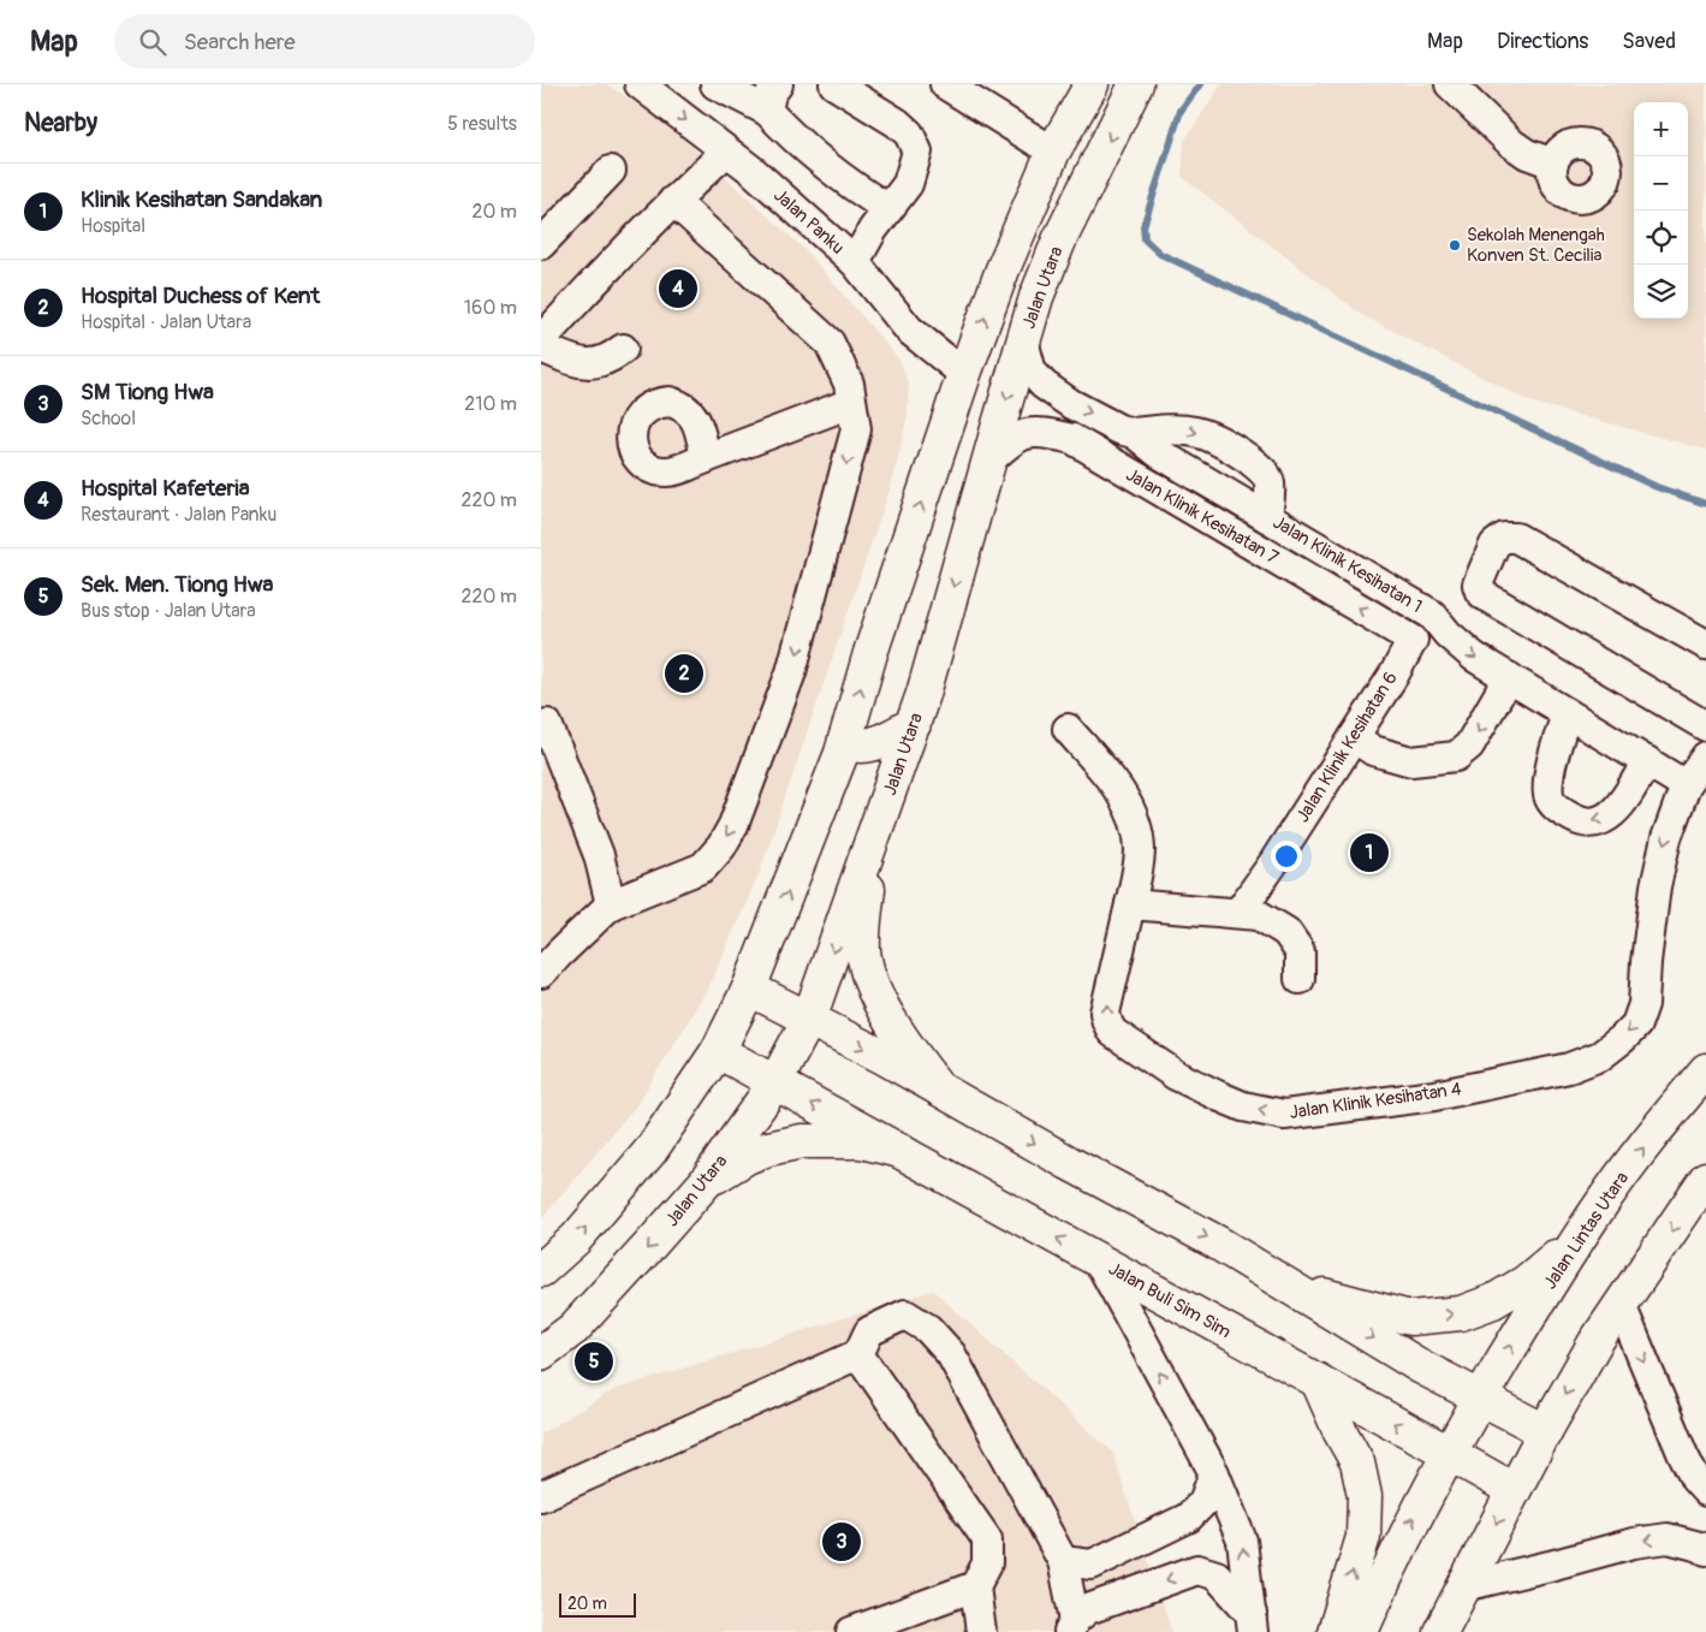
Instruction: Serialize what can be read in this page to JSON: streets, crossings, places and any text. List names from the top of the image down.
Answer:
{
  "streets": {
    "main road": ["Jalan Utara", "Jalan Lintas Utara", "Jalan Buli Sim Sim"],
    "street": [
      "Jalan Panku",
      "Jalan Klinik Kesihatan 7",
      "Jalan Klinik Kesihatan 1",
      "Jalan Klinik Kesihatan 6",
      "Jalan Klinik Kesihatan 4"
    ]
  },
  "crossings": [
    ["Jalan Utara", "Jalan Klinik Kesihatan 7"],
    ["Jalan Utara", "Jalan Klinik Kesihatan 1"],
    ["Jalan Utara", "Jalan Buli Sim Sim"],
    ["Jalan Klinik Kesihatan 7", "Jalan Klinik Kesihatan 6"],
    ["Jalan Klinik Kesihatan 1", "Jalan Klinik Kesihatan 4"],
    ["Jalan Lintas Utara", "Jalan Buli Sim Sim"]
  ],
  "one_way": ["Jalan Klinik Kesihatan 7", "Jalan Klinik Kesihatan 1"],
  "places": ["Sekolah Menengah Konven St. Cecilia"],
  "scale_bar": "20 m",
  "page": {
    "header": "Map",
    "search": "Search here",
    "nav": ["Map", "Directions", "Saved"],
    "heading": ["Nearby", "5 results"],
    "map_buttons": ["+", "−"],
    "list": [
      {
        "mark": "1",
        "name": "Klinik Kesihatan Sandakan",
        "note": "Hospital",
        "value": "20 m"
      },
      {
        "mark": "2",
        "name": "Hospital Duchess of Kent",
        "note": "Hospital · Jalan Utara",
        "value": "160 m"
      },
      {
        "mark": "3",
        "name": "SM Tiong Hwa",
        "note": "School",
        "value": "210 m"
      },
      {
        "mark": "4",
        "name": "Hospital Kafeteria",
        "note": "Restaurant · Jalan Panku",
        "value": "220 m"
      },
      {
        "mark": "5",
        "name": "Sek. Men. Tiong Hwa",
        "note": "Bus stop · Jalan Utara",
        "value": "220 m"
      }
    ],
    "pins": [
      "4",
      "2",
      "1",
      "5",
      "3"
    ],
    "scale": "20 m"
  }
}
